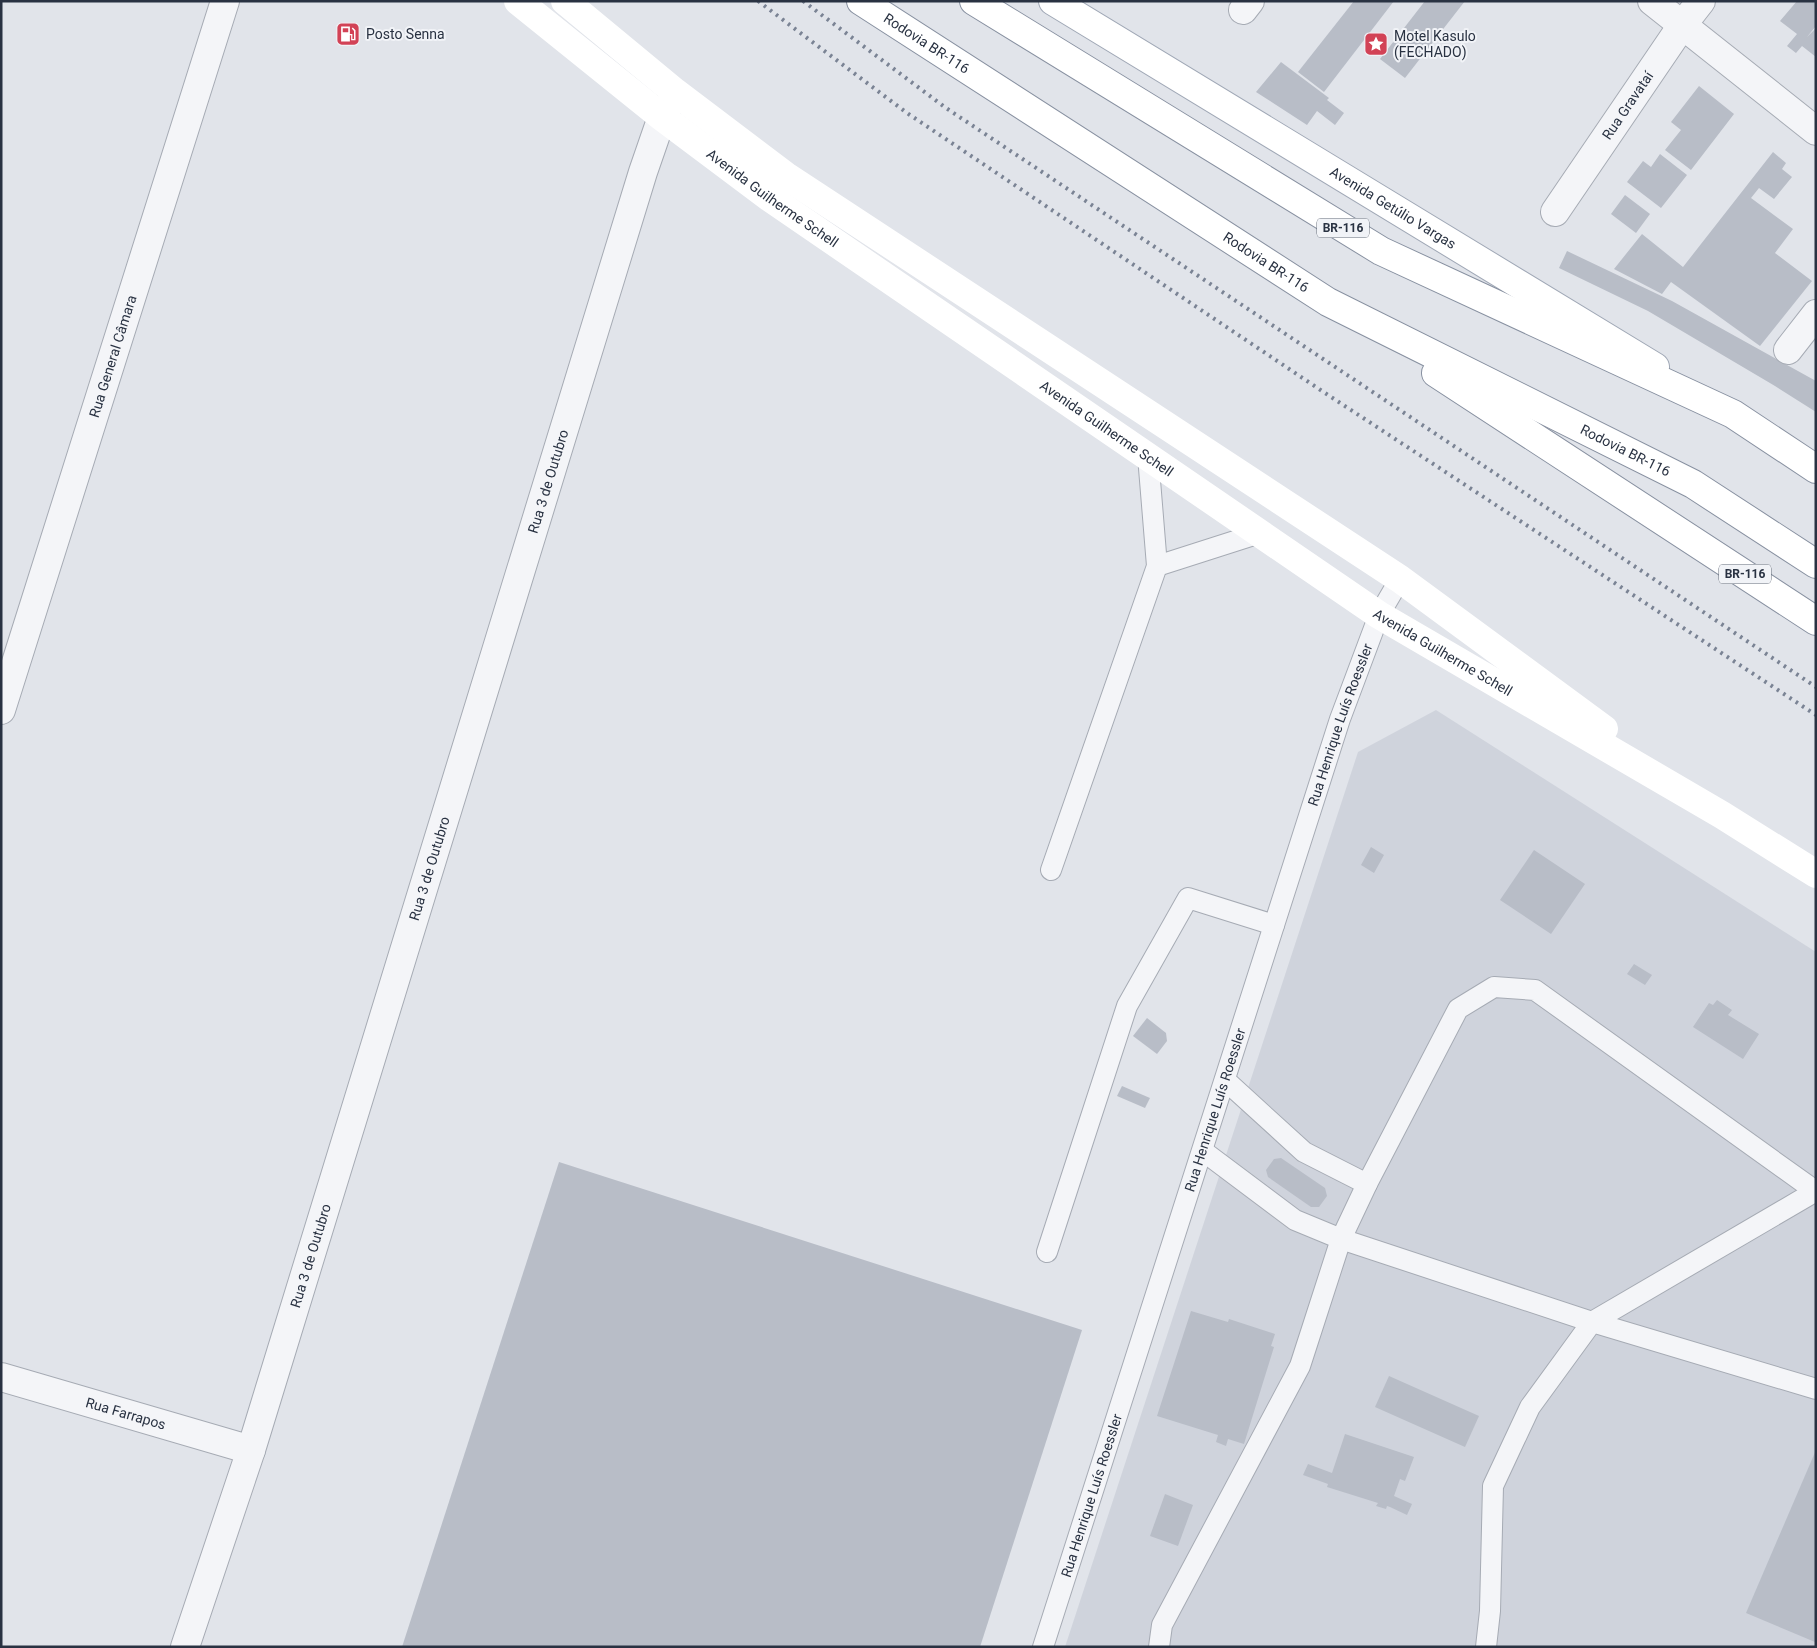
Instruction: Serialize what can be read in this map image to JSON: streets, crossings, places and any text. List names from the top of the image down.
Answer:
{
  "streets": {
    "main road": [
      "Rodovia BR-116",
      "Avenida Guilherme Schell",
      "Avenida Getúlio Vargas",
      "BR-116"
    ],
    "street": [
      "Rua Gravataí",
      "Rua General Câmara",
      "Rua 3 de Outubro",
      "Rua Farrapos"
    ],
    "lane": ["Rua Henrique Luís Roessler"]
  },
  "crossings": [
    ["Rodovia BR-116", "BR-116"],
    ["Avenida Guilherme Schell", "Rua 3 de Outubro"],
    ["Avenida Guilherme Schell", "Rua Henrique Luís Roessler"],
    ["Avenida Getúlio Vargas", "BR-116"],
    ["Rua 3 de Outubro", "Rua Farrapos"]
  ],
  "places": {
    "fuel station": ["Posto Senna"],
    "place": ["Motel Kasulo (FECHADO)"]
  }
}
